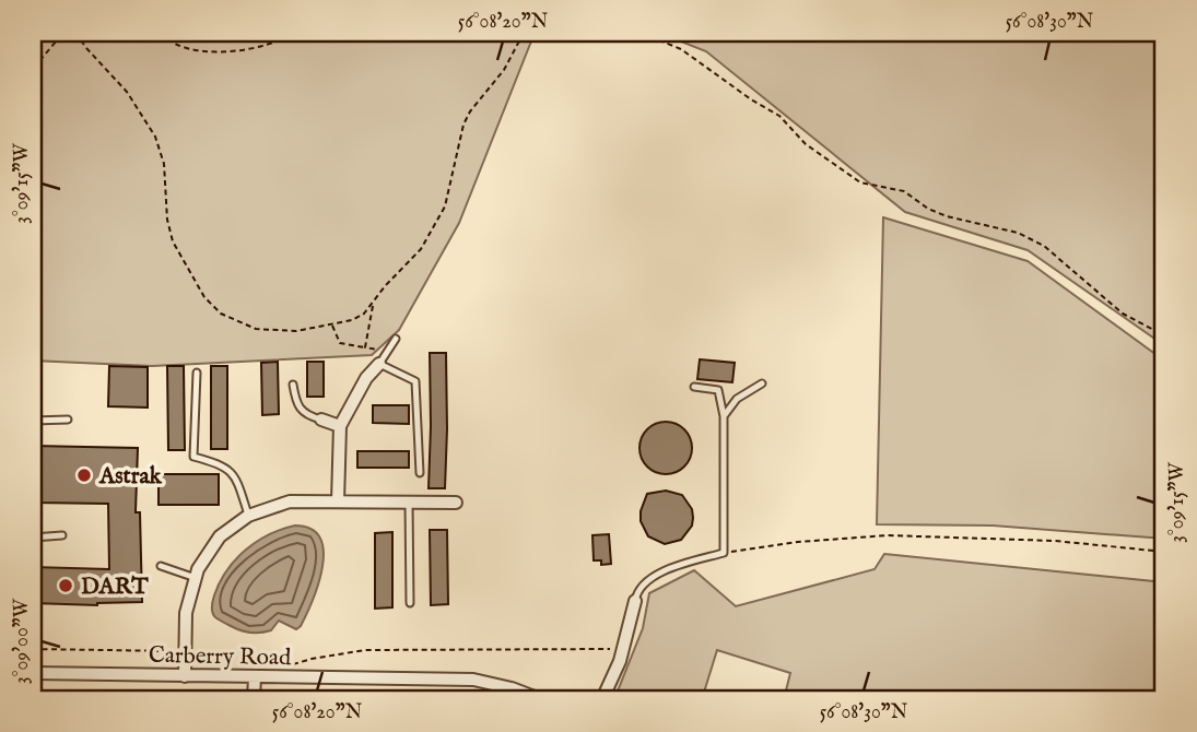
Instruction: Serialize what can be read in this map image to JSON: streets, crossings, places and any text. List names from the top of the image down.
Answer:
{
  "streets": {
    "street": ["Carberry Road"]
  },
  "places": ["Astrak", "DART"],
  "coordinates": [
    "56°08'20\"N",
    "56°08'30\"N",
    "3°09'15\"W",
    "3°09'00\"W"
  ]
}
